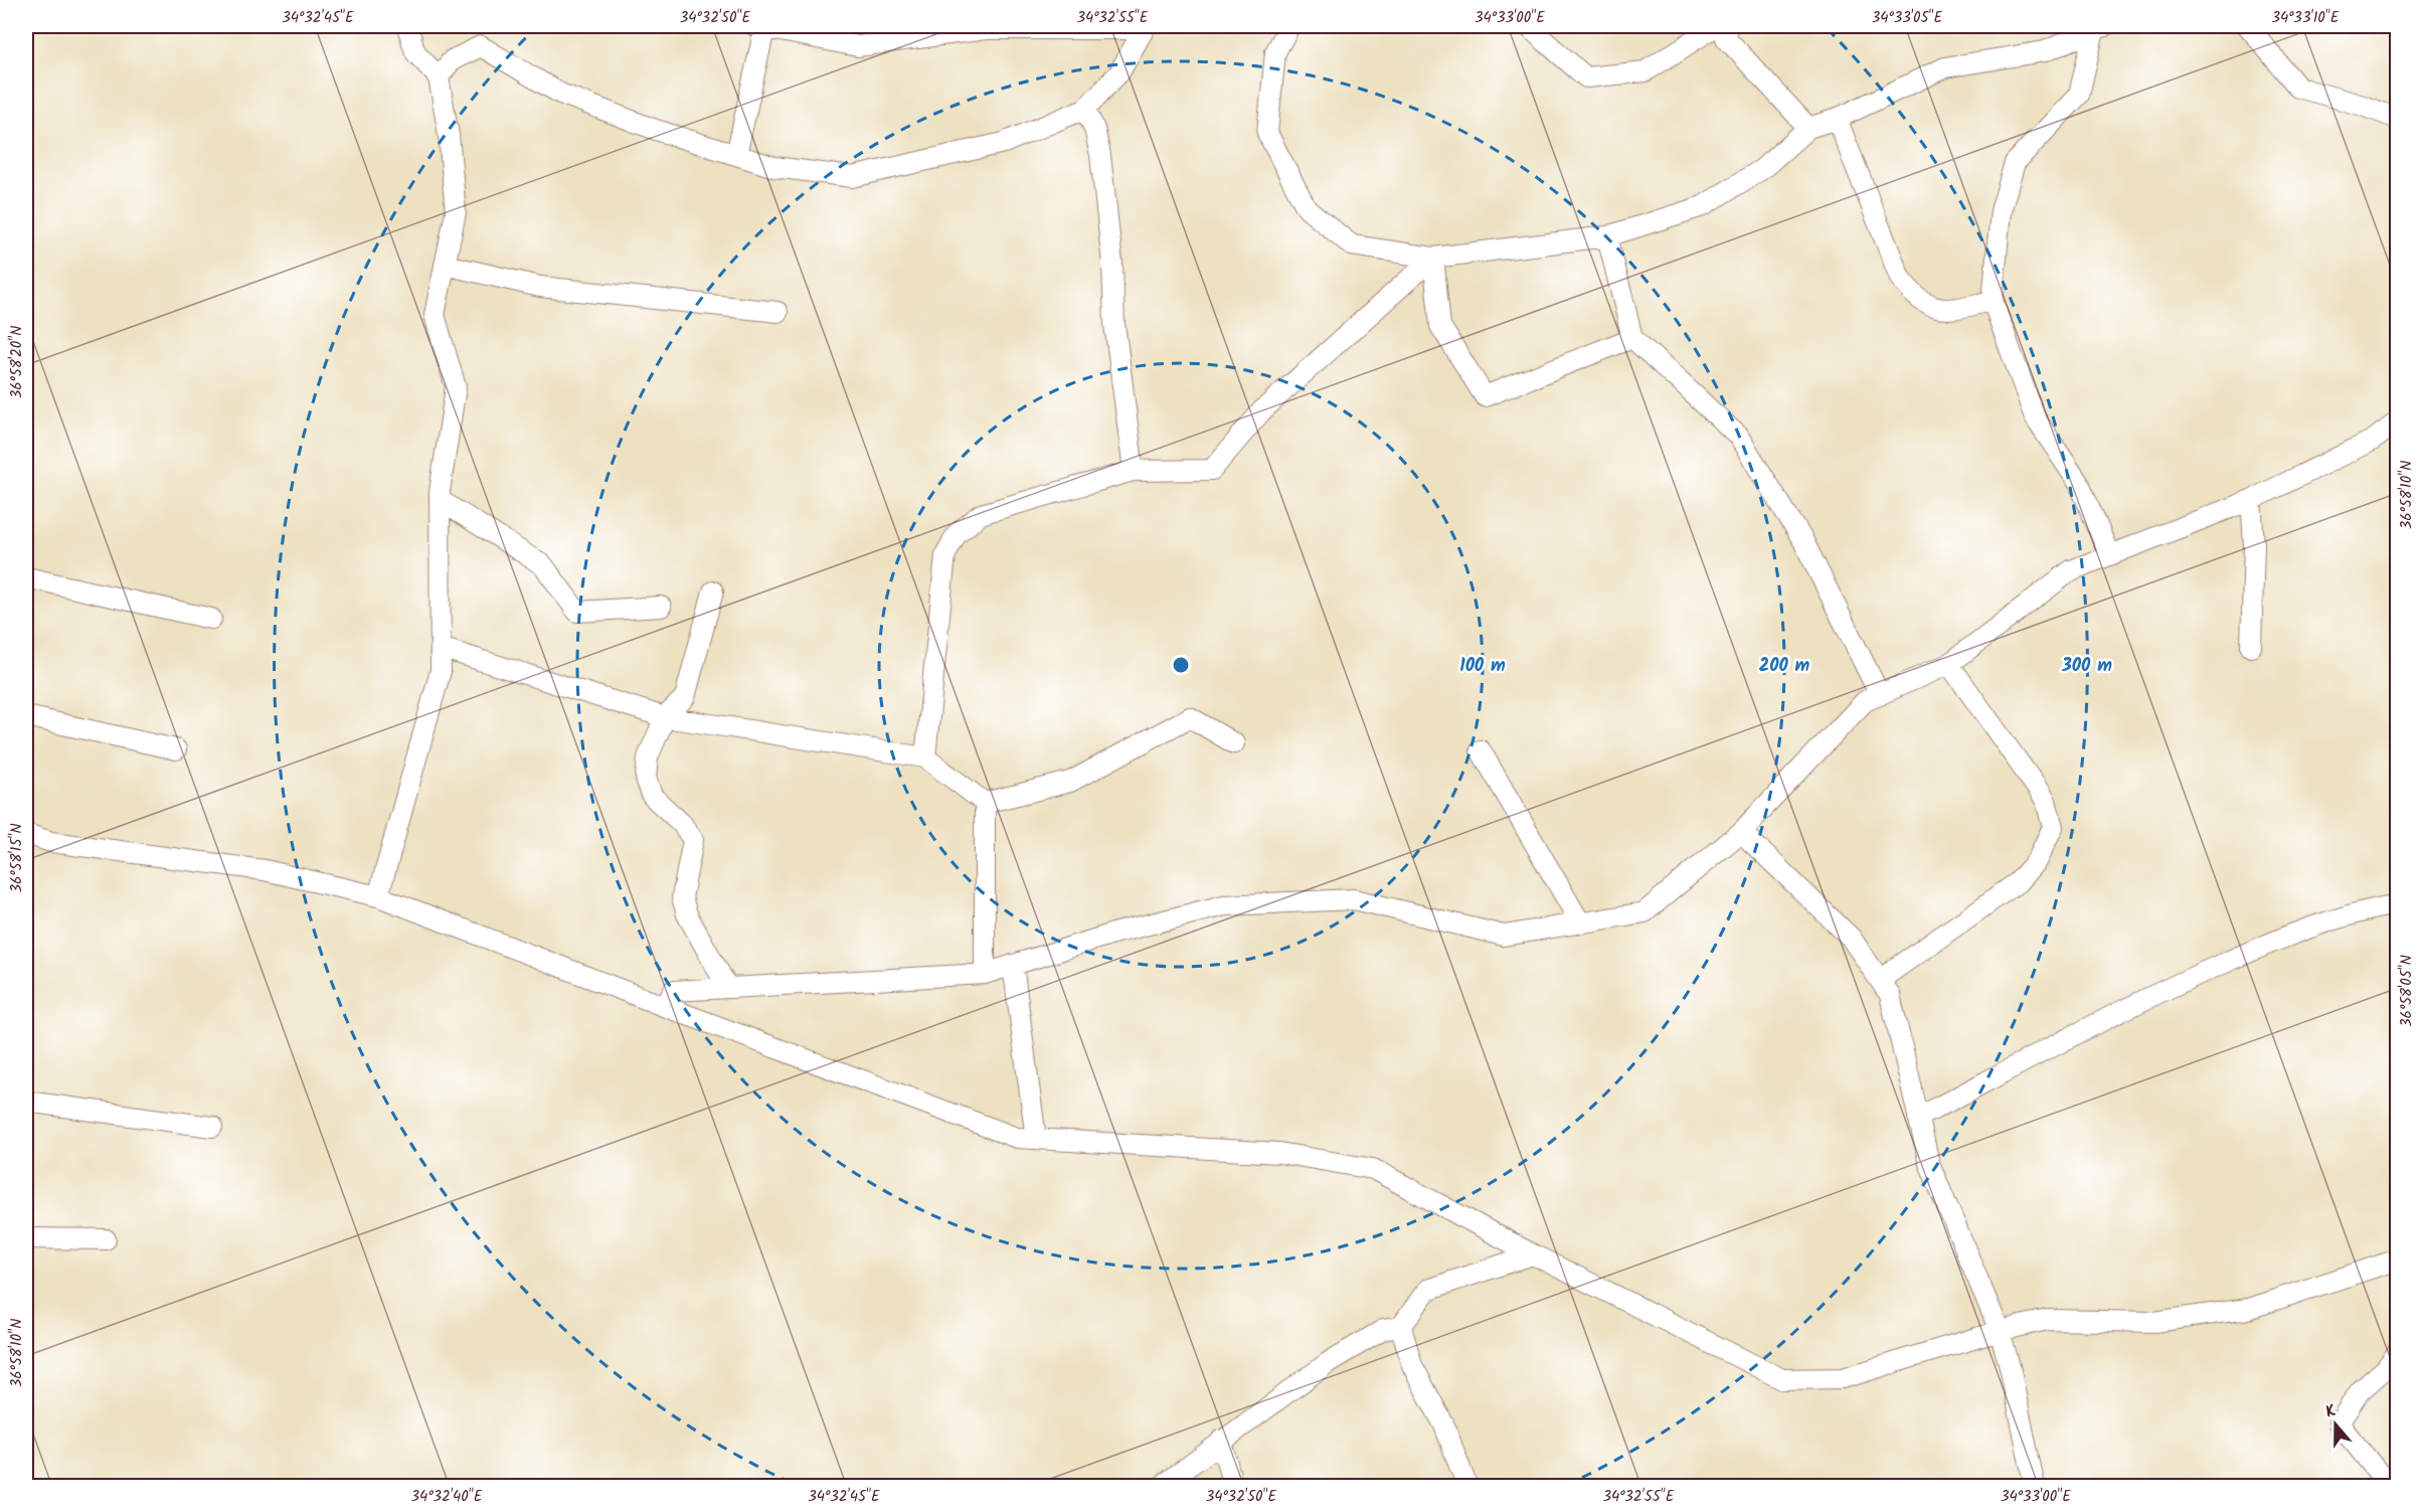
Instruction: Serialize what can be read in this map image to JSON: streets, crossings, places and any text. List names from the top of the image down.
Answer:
{
  "north": "top",
  "coordinates": [
    "34°32'45\"E",
    "34°32'50\"E",
    "34°32'55\"E",
    "34°33'00\"E",
    "34°33'05\"E",
    "34°33'10\"E",
    "36°58'20\"N",
    "36°58'10\"N",
    "36°58'15\"N",
    "36°58'05\"N",
    "34°32'40\"E"
  ],
  "rings": ["100 m", "200 m", "300 m"]
}
